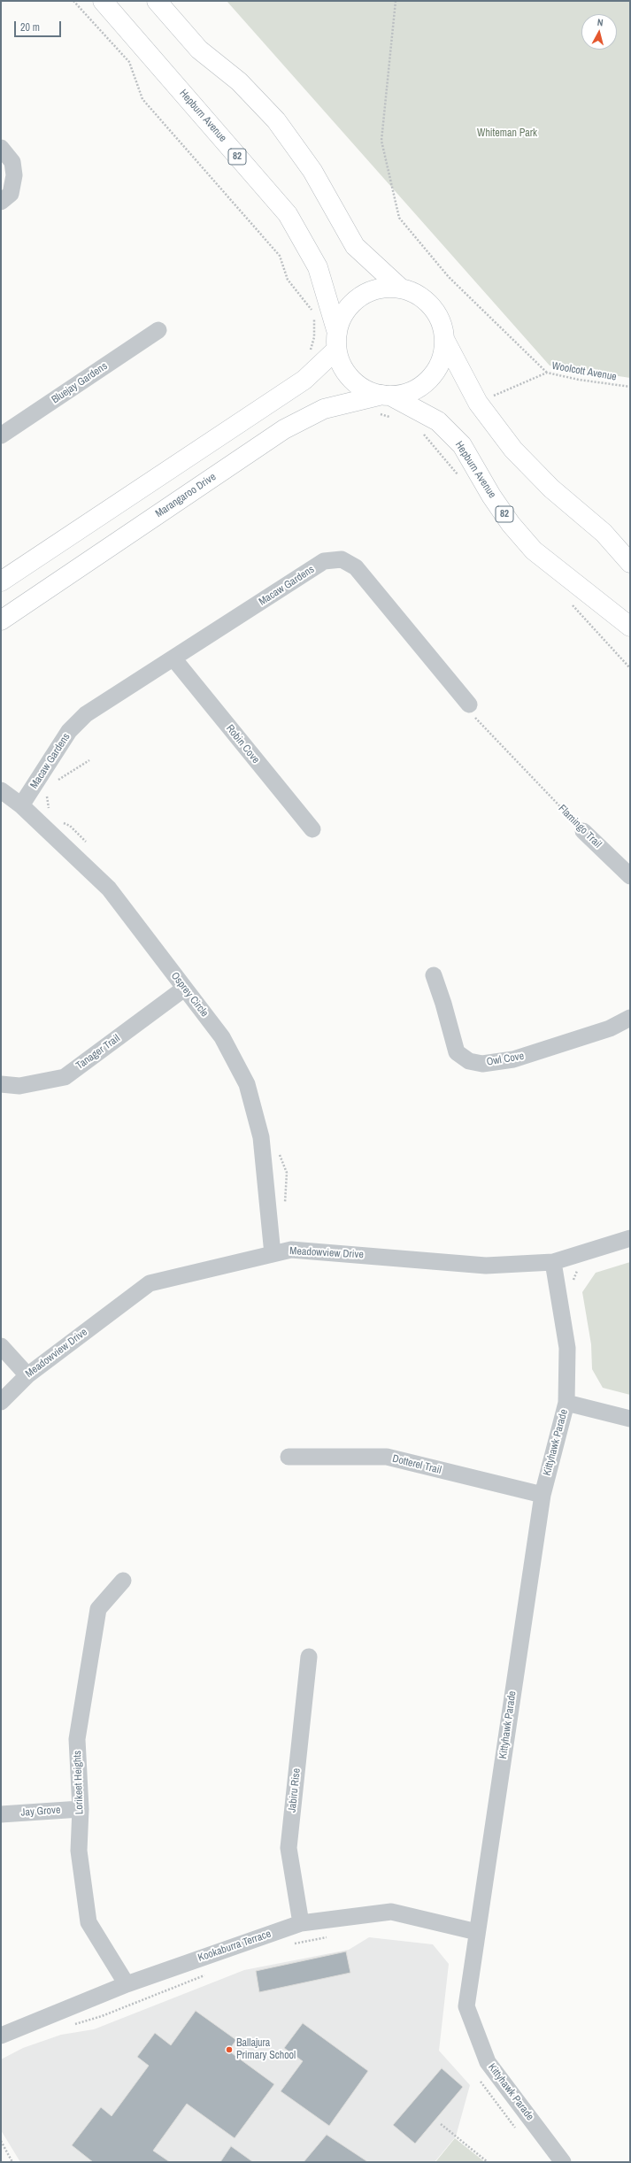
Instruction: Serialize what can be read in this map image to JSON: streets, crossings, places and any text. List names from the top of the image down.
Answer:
{
  "streets": {
    "main road": ["Hepburn Avenue", "82", "Marangaroo Drive"],
    "street": [
      "Bluejay Gardens",
      "Macaw Gardens",
      "Robin Cove",
      "Flamingo Trail",
      "Osprey Circle",
      "Tanager Trail",
      "Owl Cove",
      "Meadowview Drive",
      "Kittyhawk Parade",
      "Dotterel Trail",
      "Lorikeet Heights",
      "Jabiru Rise",
      "Jay Grove",
      "Kookaburra Terrace"
    ],
    "path": ["Woolcott Avenue"]
  },
  "crossings": [
    ["Hepburn Avenue", "82"],
    ["Hepburn Avenue", "Marangaroo Drive"],
    ["82", "Marangaroo Drive"],
    ["Macaw Gardens", "Robin Cove"],
    ["Macaw Gardens", "Flamingo Trail"],
    ["Macaw Gardens", "Osprey Circle"],
    ["Osprey Circle", "Tanager Trail"],
    ["Osprey Circle", "Meadowview Drive"],
    ["Meadowview Drive", "Kittyhawk Parade"],
    ["Kittyhawk Parade", "Dotterel Trail"],
    ["Kittyhawk Parade", "Kookaburra Terrace"],
    ["Lorikeet Heights", "Jay Grove"],
    ["Lorikeet Heights", "Kookaburra Terrace"],
    ["Jabiru Rise", "Kookaburra Terrace"]
  ],
  "parks": ["Whiteman Park"],
  "places": ["Ballajura Primary School"],
  "scale_bar": "20 m",
  "north": "top"
}
